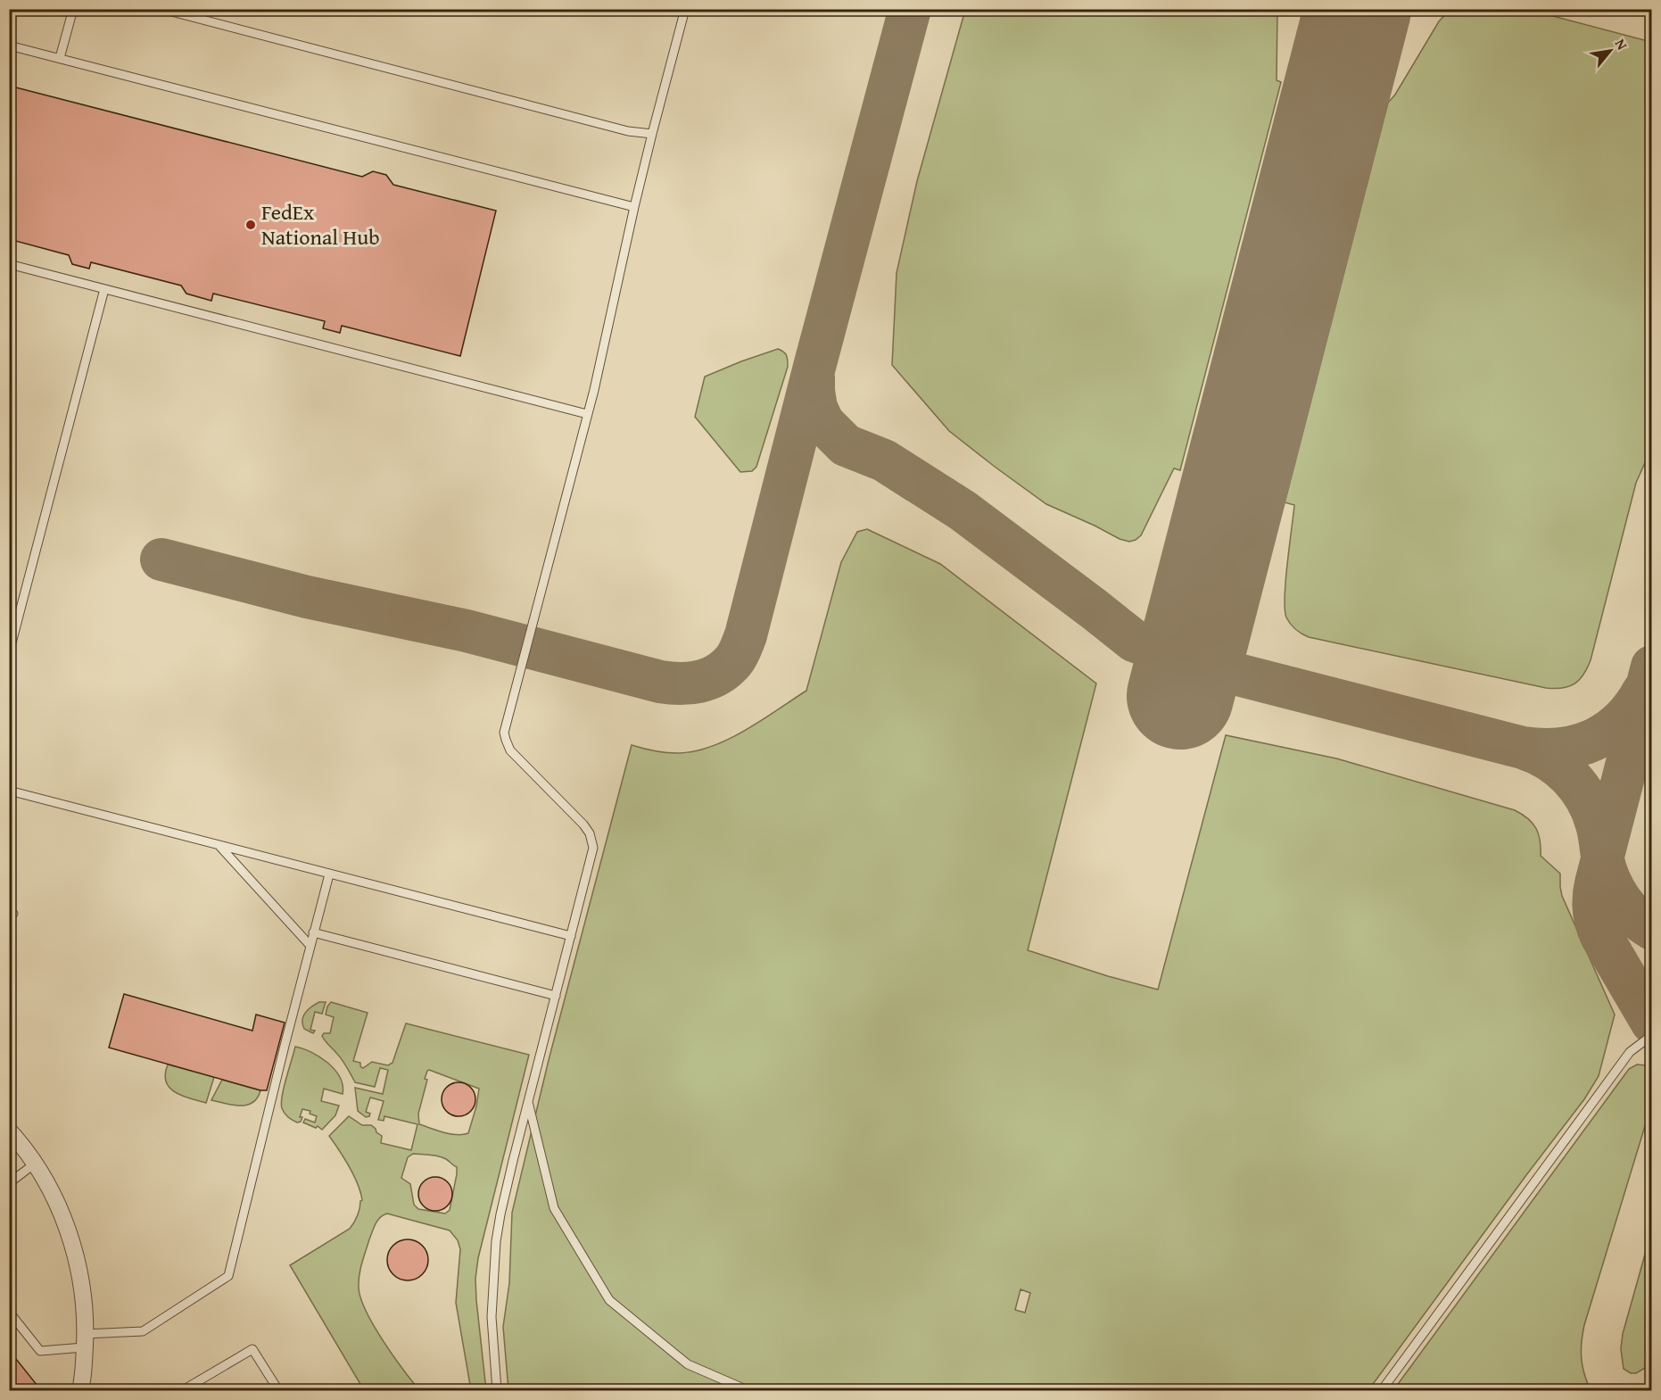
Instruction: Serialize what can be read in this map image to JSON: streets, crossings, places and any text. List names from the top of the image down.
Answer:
{
  "places": ["FedEx National Hub"],
  "north": "top right"
}
